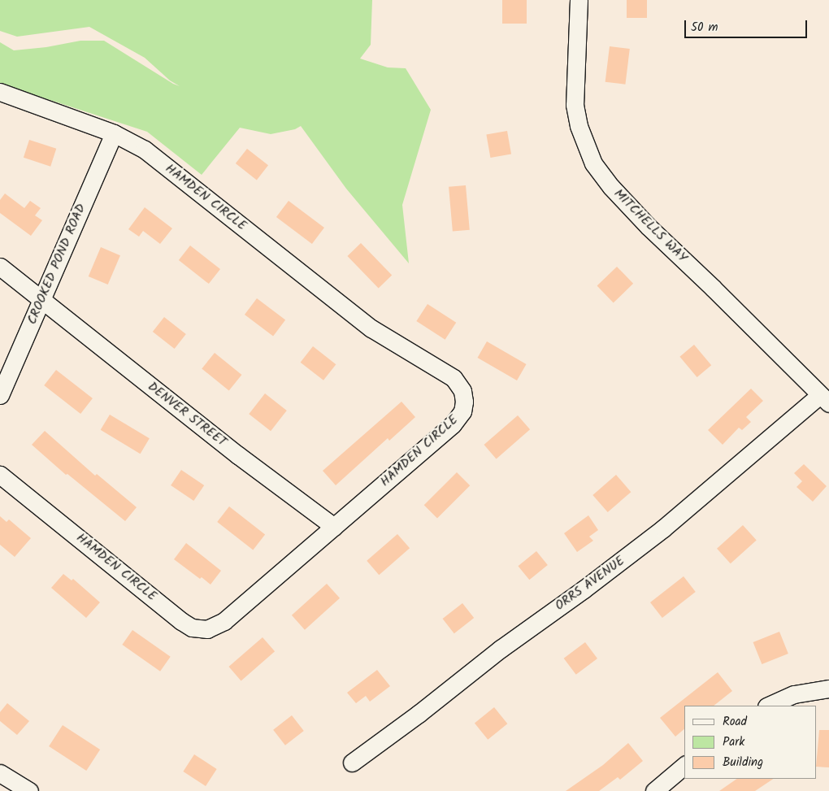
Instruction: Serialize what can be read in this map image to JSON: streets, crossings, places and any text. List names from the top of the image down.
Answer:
{
  "streets": {
    "street": [
      "HAMDEN CIRCLE",
      "MITCHELLS WAY",
      "CROOKED POND ROAD",
      "DENVER STREET",
      "ORRS AVENUE"
    ]
  },
  "crossings": [
    ["HAMDEN CIRCLE", "CROOKED POND ROAD"],
    ["HAMDEN CIRCLE", "DENVER STREET"],
    ["MITCHELLS WAY", "ORRS AVENUE"],
    ["CROOKED POND ROAD", "DENVER STREET"]
  ],
  "legend": ["Road", "Park", "Building"],
  "scale_bar": "50 m"
}
